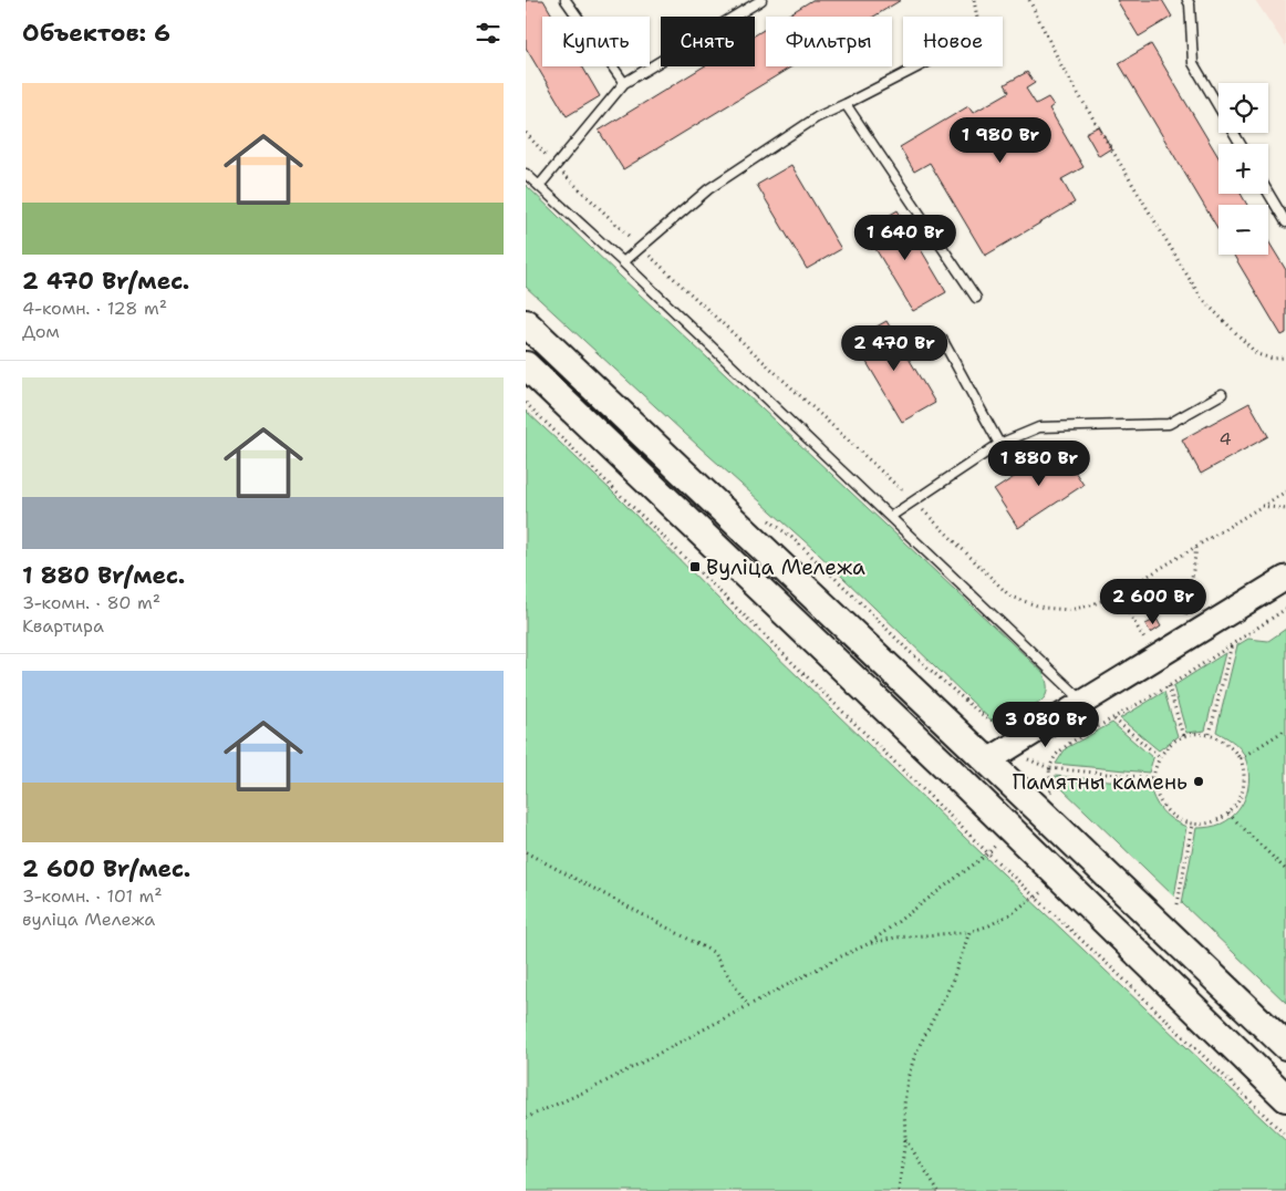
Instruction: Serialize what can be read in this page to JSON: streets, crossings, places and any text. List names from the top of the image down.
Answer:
{
  "places": {
    "transit": ["Вуліца Мележа"],
    "other": ["Памятны камень"]
  },
  "house_numbers": ["4"],
  "page": {
    "heading": "Объектов: 6",
    "chip": [
      "Купить",
      "Снять",
      "Фильтры",
      "Новое"
    ],
    "list": [
      {
        "name": "2 470 Br/мес.",
        "note": "4-комн. · 128 m² · Дом"
      },
      {
        "name": "1 880 Br/мес.",
        "note": "3-комн. · 80 m² · Квартира"
      },
      {
        "name": "2 600 Br/мес.",
        "note": "3-комн. · 101 m² · вуліца Мележа"
      }
    ],
    "map_buttons": ["+", "−"],
    "price": [
      "1 980 Br",
      "1 640 Br",
      "2 470 Br",
      "1 880 Br",
      "2 600 Br",
      "3 080 Br"
    ]
  }
}
